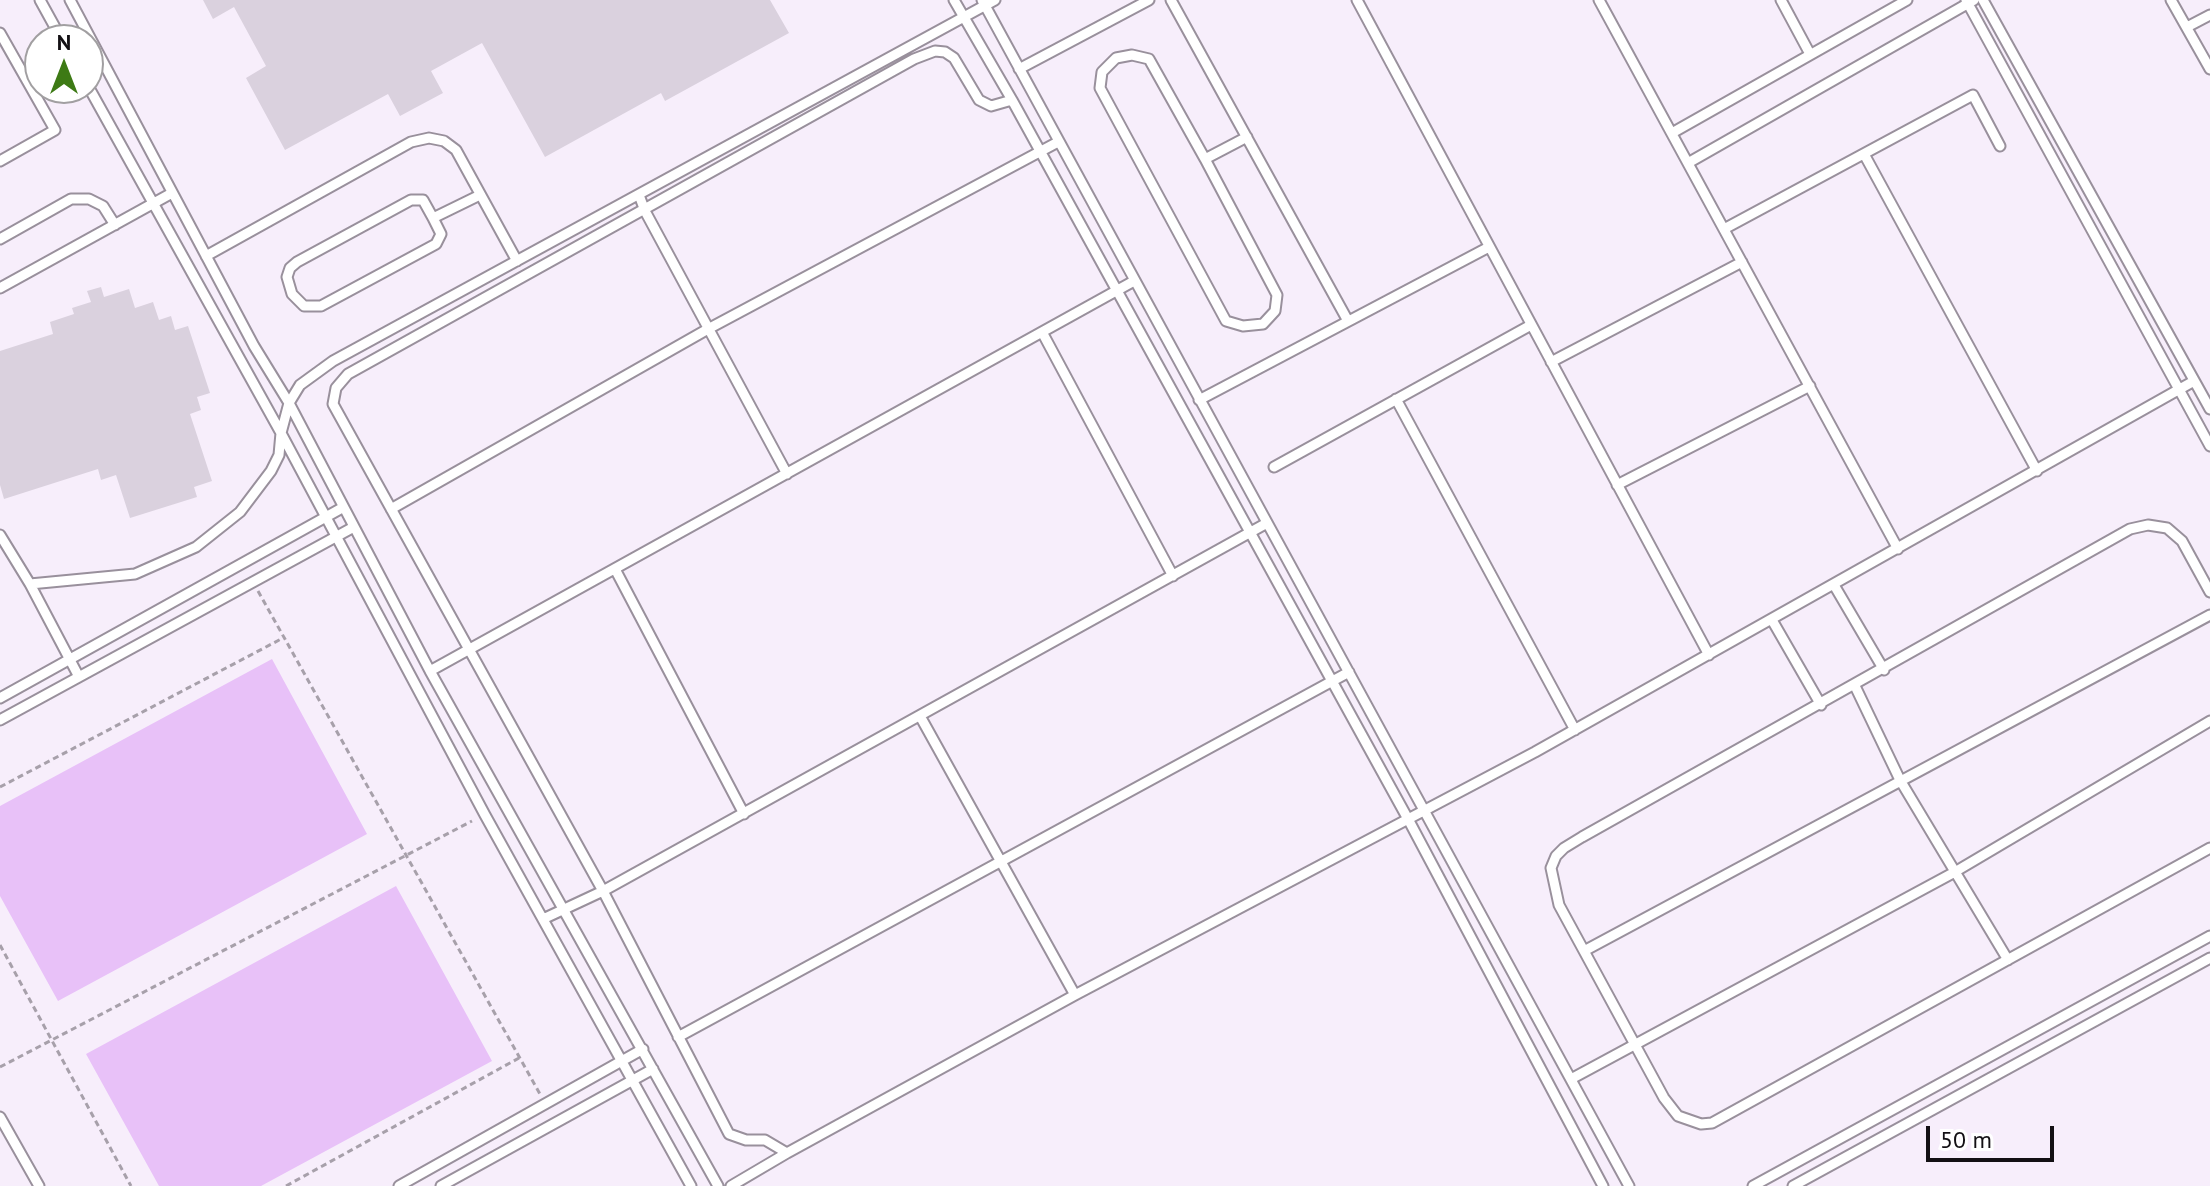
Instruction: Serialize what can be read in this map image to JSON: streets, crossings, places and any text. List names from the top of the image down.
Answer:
{
  "scale_bar": "50 m",
  "north": "top"
}
